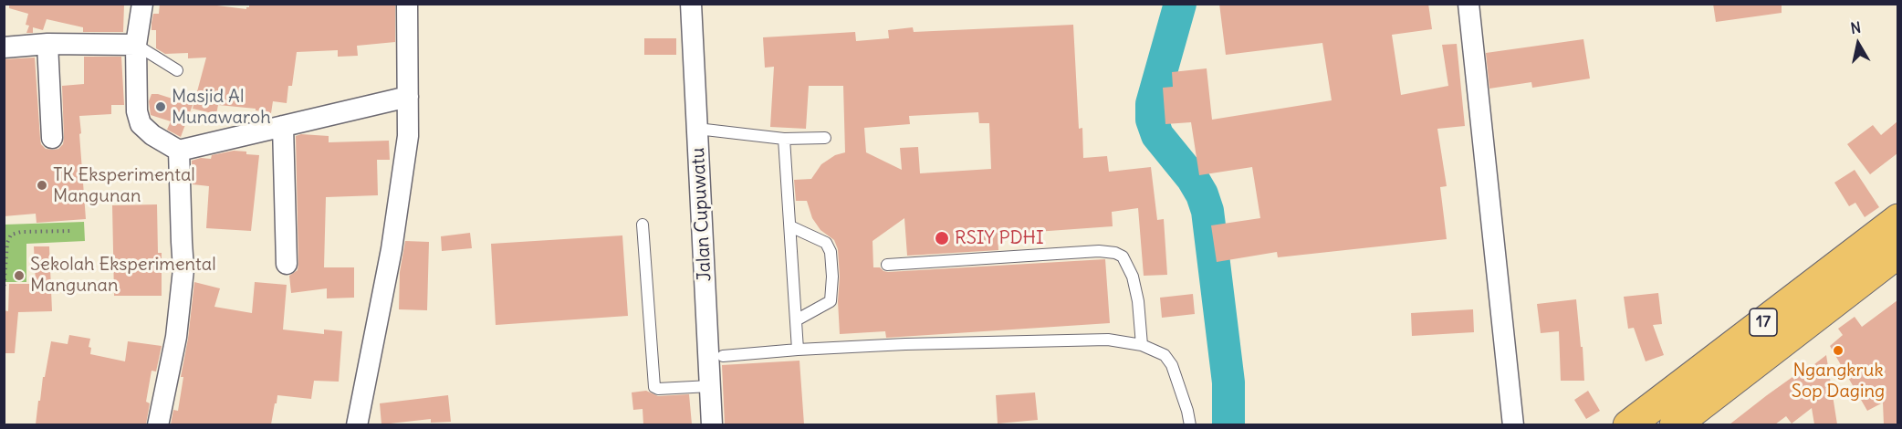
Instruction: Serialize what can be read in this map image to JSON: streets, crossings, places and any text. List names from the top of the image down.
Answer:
{
  "streets": {
    "highway": ["17"],
    "street": ["Jalan Cupuwatu"]
  },
  "places": [
    "Masjid Al Munawaroh",
    "TK Eksperimental Mangunan",
    "RSIY PDHI",
    "Sekolah Eksperimental Mangunan",
    "Ngangkruk Sop Daging"
  ],
  "north": "top"
}
